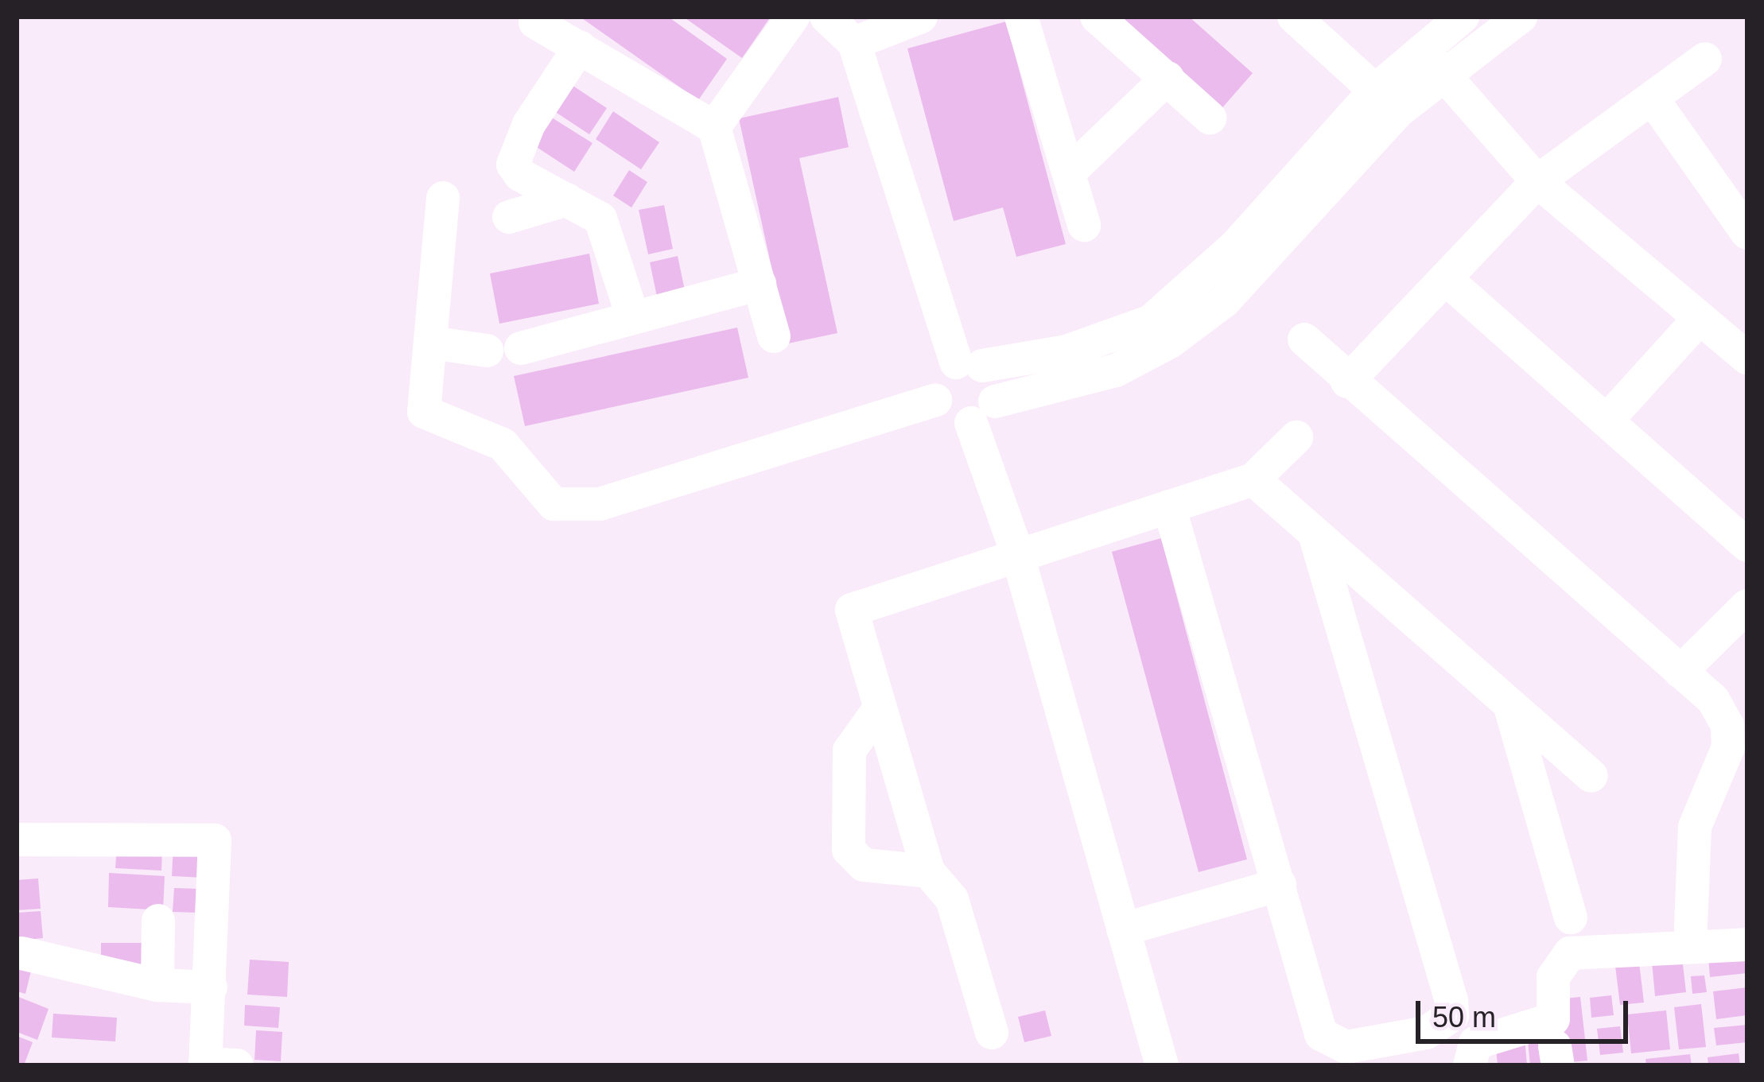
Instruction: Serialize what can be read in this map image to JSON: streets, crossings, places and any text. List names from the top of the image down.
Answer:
{
  "scale_bar": "50 m"
}
